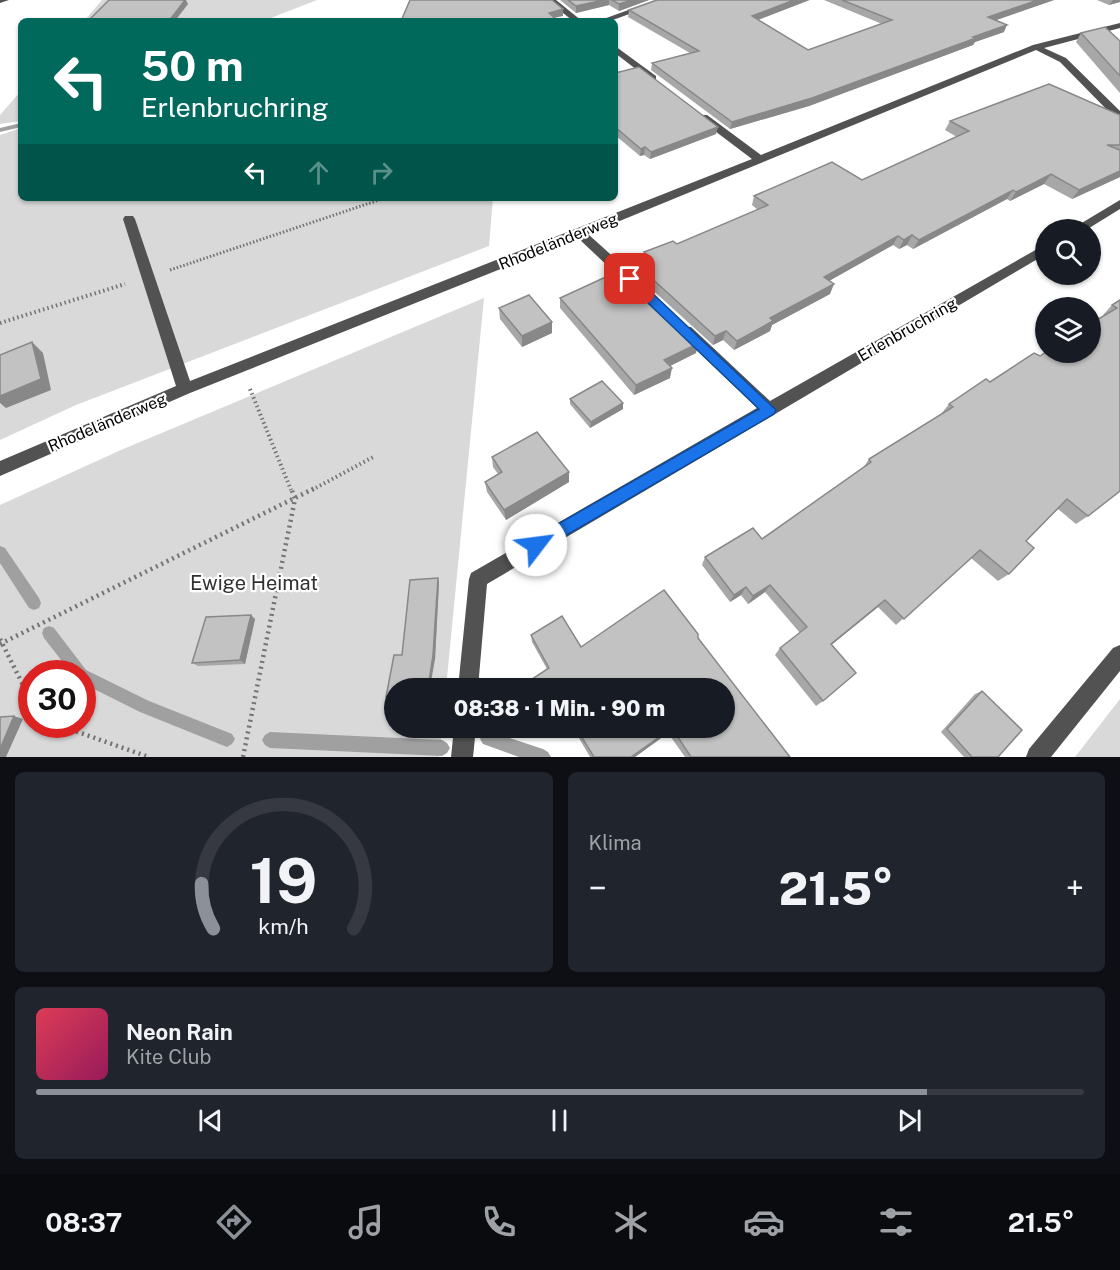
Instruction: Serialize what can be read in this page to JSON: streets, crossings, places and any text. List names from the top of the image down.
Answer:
{
  "streets": {
    "street": ["Rhodeländerweg", "Erlenbruchring"]
  },
  "parks": ["Ewige Heimat"],
  "page": {
    "turn": ["50 m", "Erlenbruchring"],
    "limit": "30",
    "trip": "08:38 · 1 Min. · 90 m",
    "tile": "Klima",
    "heat": ["−", "21.5°", "+"],
    "song": ["Neon Rain", "Kite Club"],
    "tabs": ["08:37", "21.5°"],
    "gauge": ["19", "km/h"]
  }
}
